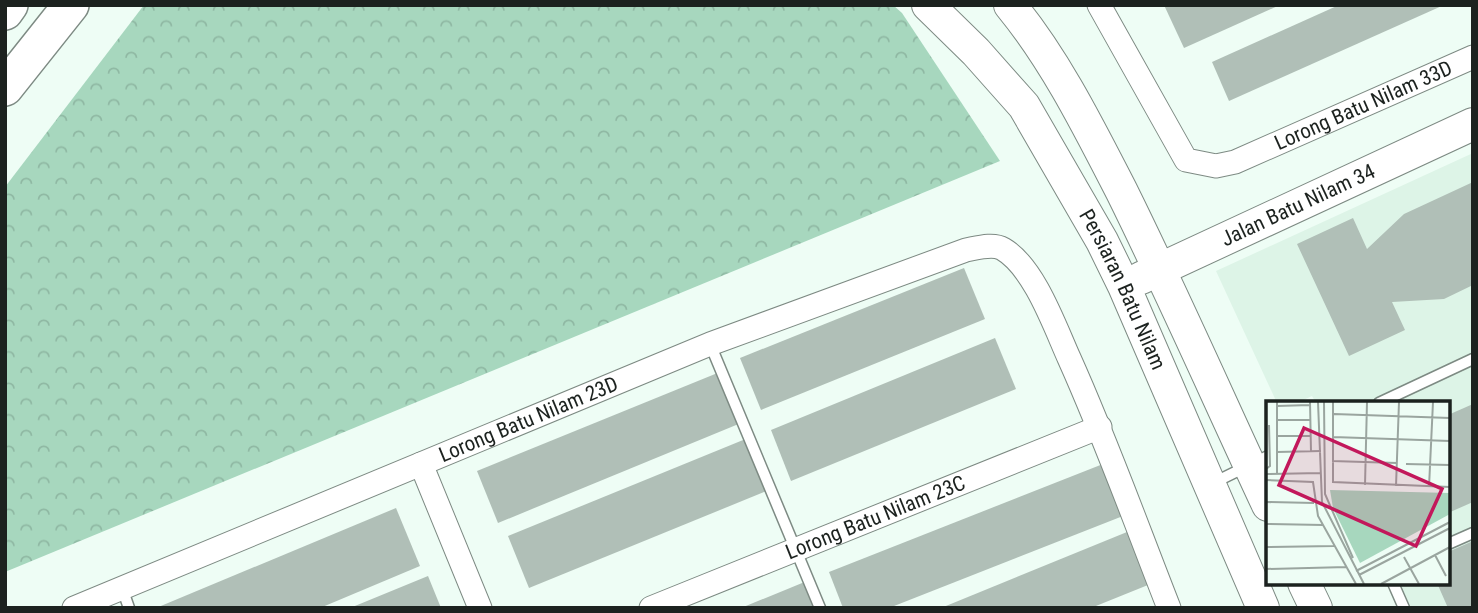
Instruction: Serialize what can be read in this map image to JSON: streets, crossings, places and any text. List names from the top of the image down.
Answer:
{
  "streets": {
    "main road": ["Jalan Batu Nilam 34", "Persiaran Batu Nilam"],
    "street": ["Lorong Batu Nilam 33D", "Lorong Batu Nilam 23D", "Lorong Batu Nilam 23C"]
  },
  "crossings": [
    ["Jalan Batu Nilam 34", "Persiaran Batu Nilam"],
    ["Lorong Batu Nilam 23D", "Lorong Batu Nilam 23C"]
  ]
}
